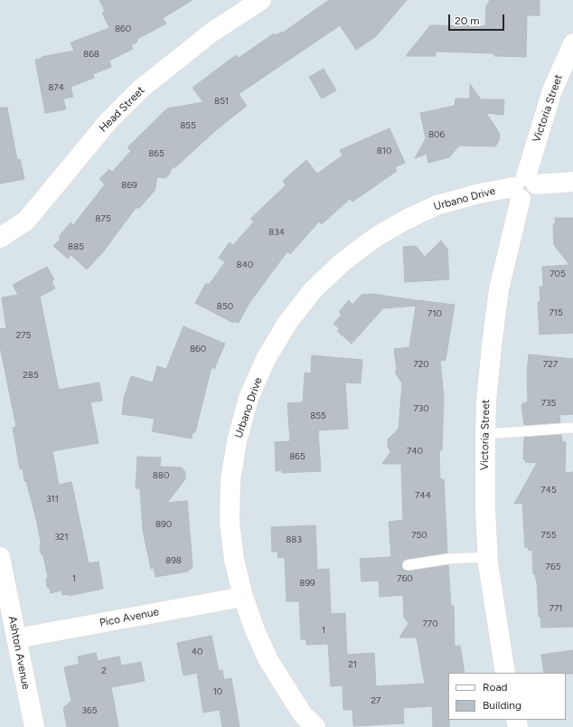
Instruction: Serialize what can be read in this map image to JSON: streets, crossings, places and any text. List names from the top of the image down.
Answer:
{
  "streets": {
    "street": [
      "Victoria Street",
      "Head Street",
      "Urbano Drive",
      "Pico Avenue",
      "Ashton Avenue"
    ]
  },
  "crossings": [
    ["Victoria Street", "Urbano Drive"],
    ["Urbano Drive", "Pico Avenue"],
    ["Pico Avenue", "Ashton Avenue"]
  ],
  "house_numbers": [
    "860",
    "868",
    "874",
    "851",
    "855",
    "806",
    "810",
    "865",
    "869",
    "875",
    "834",
    "885",
    "840",
    "705",
    "850",
    "715",
    "710",
    "275",
    "860",
    "720",
    "727",
    "285",
    "735",
    "730",
    "855",
    "740",
    "865",
    "880",
    "745",
    "744",
    "311",
    "890",
    "750",
    "755",
    "321",
    "883",
    "898",
    "765",
    "1",
    "760",
    "899",
    "771",
    "770",
    "1",
    "40",
    "21",
    "2",
    "10",
    "27",
    "365"
  ],
  "legend": ["Road", "Building"],
  "scale_bar": "20 m"
}
